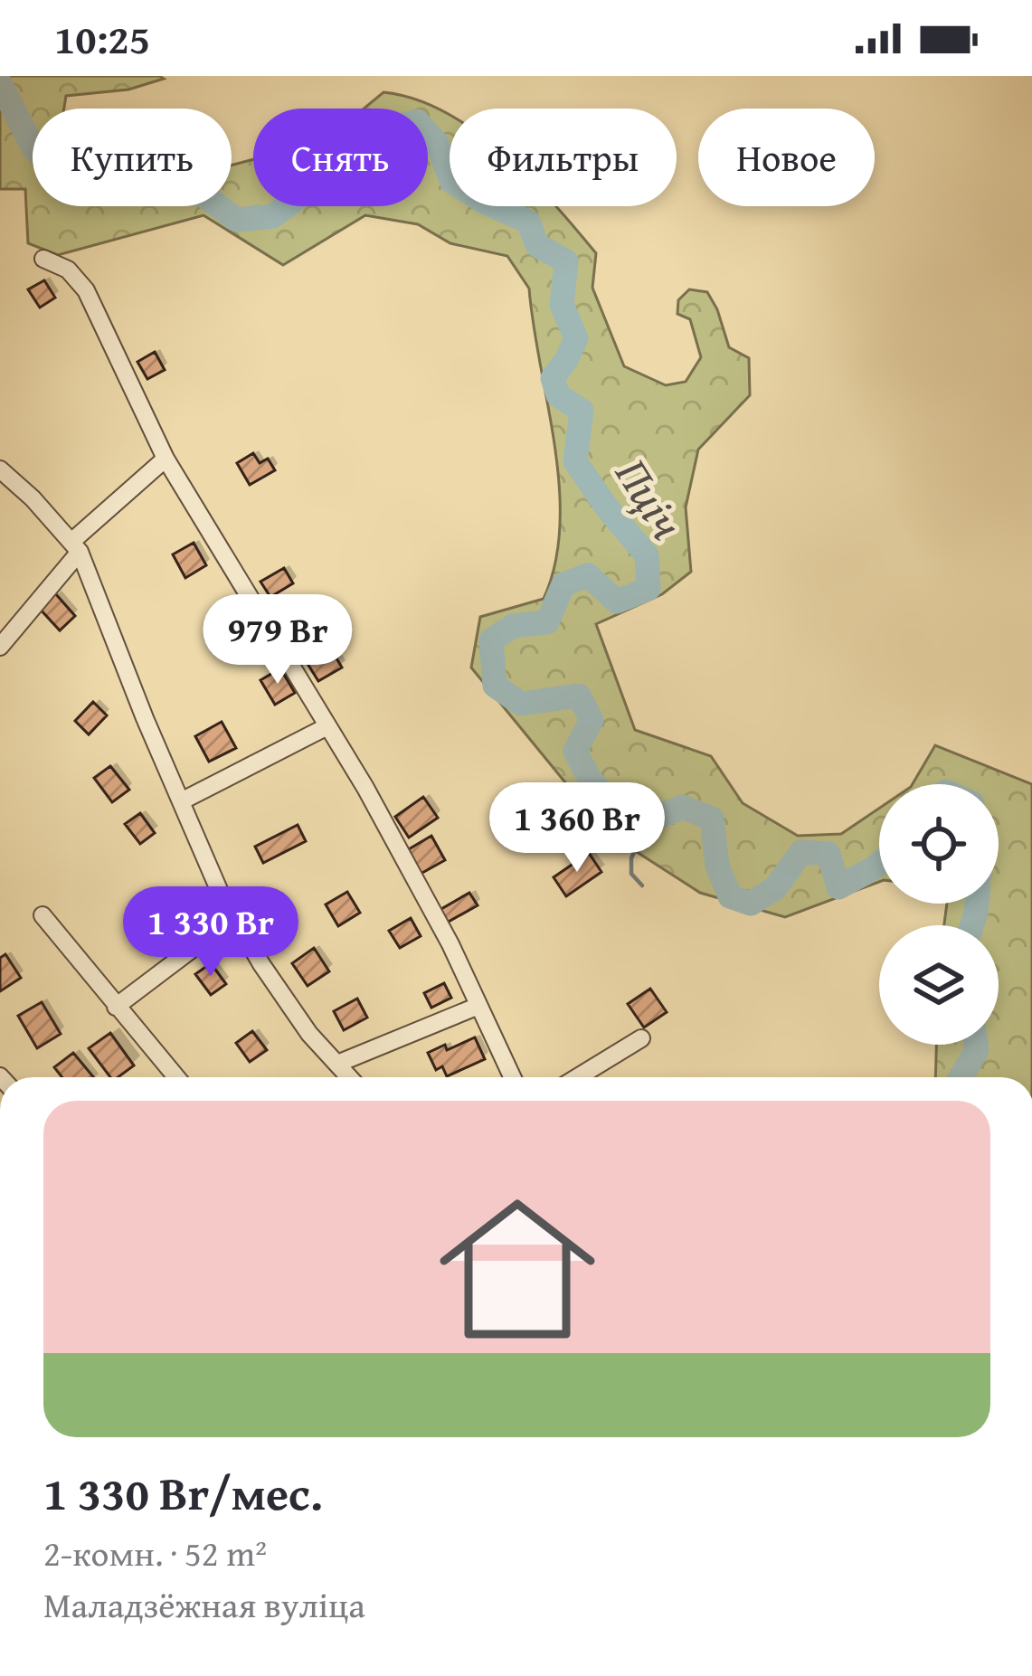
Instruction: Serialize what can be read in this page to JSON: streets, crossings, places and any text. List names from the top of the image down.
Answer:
{
  "water": ["Пціч"],
  "page": {
    "status": "10:25",
    "chip": [
      "Купить",
      "Снять",
      "Фильтры",
      "Новое"
    ],
    "price": ["979 Br", "1 360 Br", "1 330 Br"],
    "list": [
      {
        "name": "1 330 Br/мес.",
        "note": "2-комн. · 52 m² · Маладзёжная вуліца"
      }
    ]
  }
}
